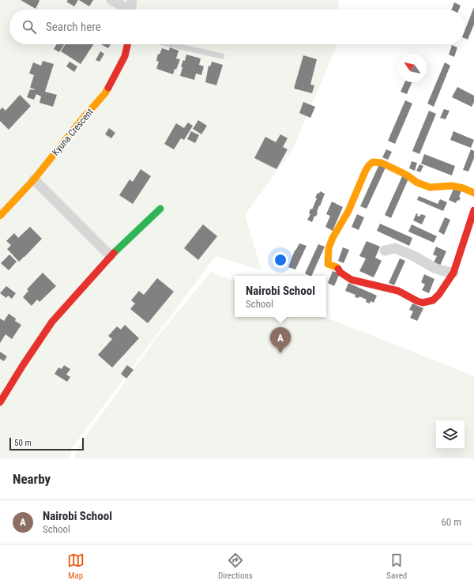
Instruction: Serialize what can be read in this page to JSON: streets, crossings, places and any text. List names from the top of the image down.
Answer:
{
  "streets": {
    "street": ["Kyuna Crescent"]
  },
  "scale_bar": "50 m",
  "north": "top left",
  "page": {
    "search": "Search here",
    "popup": ["Nairobi School", "School"],
    "pins": "A",
    "scale": "50 m",
    "heading": "Nearby",
    "list": [
      {
        "mark": "A",
        "name": "Nairobi School",
        "note": "School",
        "value": "60 m"
      }
    ],
    "nav": ["Map", "Directions", "Saved"]
  }
}
